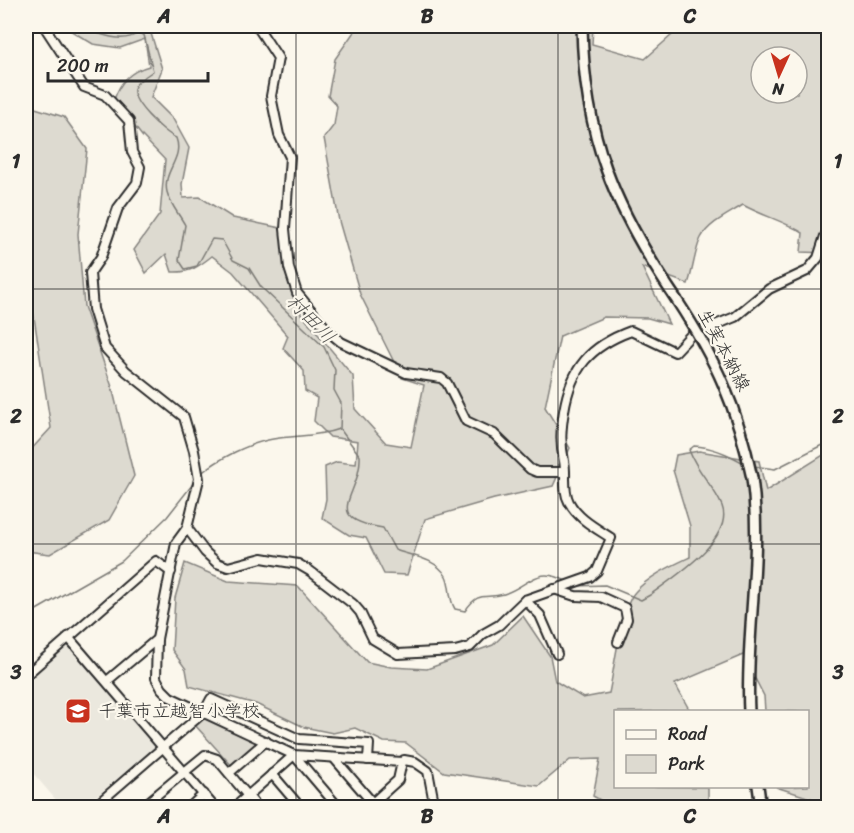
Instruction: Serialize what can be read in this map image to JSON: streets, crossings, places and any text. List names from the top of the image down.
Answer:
{
  "streets": {
    "main road": ["生実本納線"]
  },
  "water": ["村田川"],
  "places": {
    "school or university": ["千葉市立越智小学校"]
  },
  "legend": ["Road", "Park"],
  "scale_bar": "200 m",
  "north": "bottom",
  "grid": {
    "columns": ["A", "B", "C"],
    "rows": ["1", "2", "3"]
  }
}
